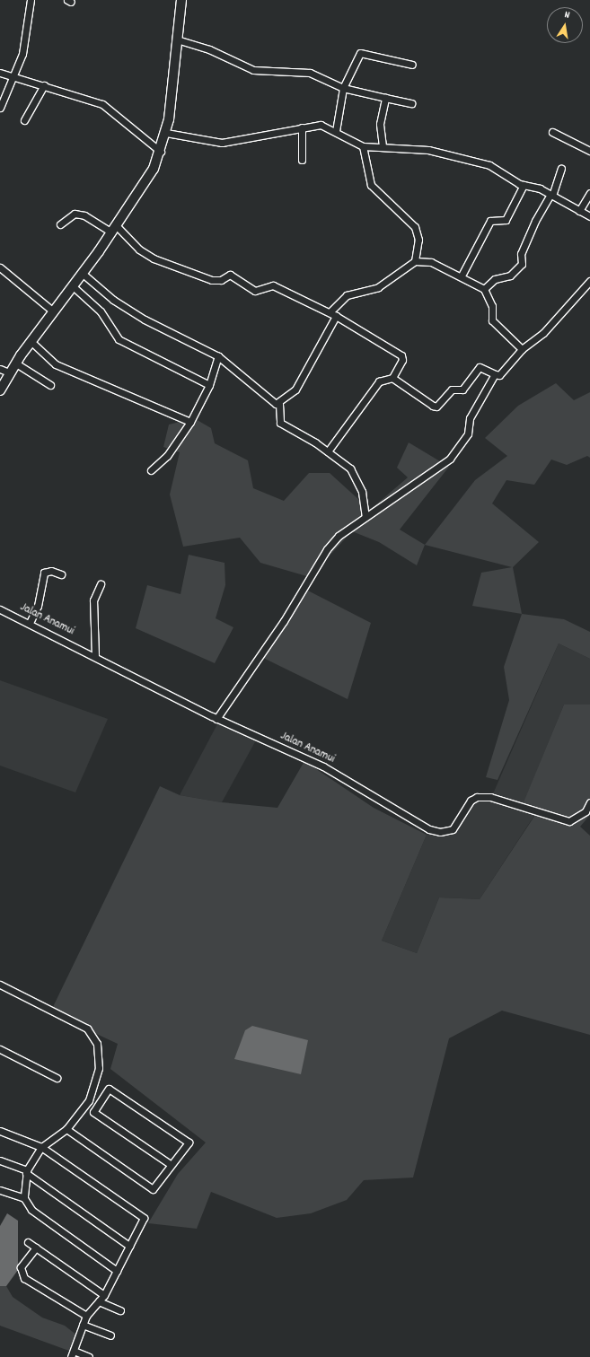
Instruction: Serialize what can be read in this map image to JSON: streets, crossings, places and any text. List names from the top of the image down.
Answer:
{
  "streets": {
    "street": ["Jalan Anamui"]
  },
  "north": "top"
}
